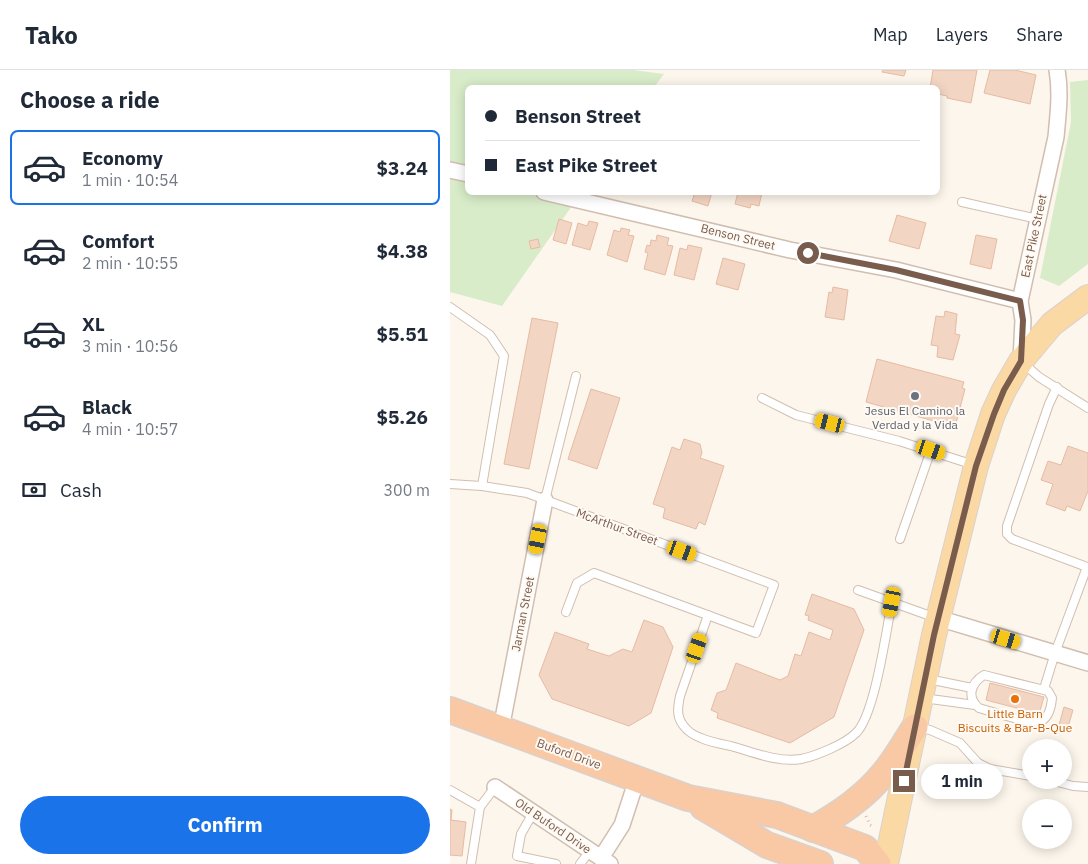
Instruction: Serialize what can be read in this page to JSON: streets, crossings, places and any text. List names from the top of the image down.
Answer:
{
  "streets": {
    "highway": ["Buford Drive"],
    "main road": ["East Pike Street"],
    "street": ["Benson Street", "Jarman Street", "Old Buford Drive"],
    "lane": ["McArthur Street"]
  },
  "crossings": [
    ["East Pike Street", "Benson Street"],
    ["McArthur Street", "Jarman Street"],
    ["Jarman Street", "Buford Drive"]
  ],
  "places": ["Jesus El Camino la Verdad y la Vida", "Little Barn Biscuits & Bar-B-Que"],
  "page": {
    "header": "Tako",
    "nav": ["Map", "Layers", "Share"],
    "heading": "Choose a ride",
    "banner": ["Benson Street", "East Pike Street"],
    "list": [
      {
        "name": "Economy",
        "note": "1 min · 10:54",
        "value": "$3.24"
      },
      {
        "name": "Comfort",
        "note": "2 min · 10:55",
        "value": "$4.38"
      },
      {
        "name": "XL",
        "note": "3 min · 10:56",
        "value": "$5.51"
      },
      {
        "name": "Black",
        "note": "4 min · 10:57",
        "value": "$5.26"
      }
    ],
    "pay": ["Cash", "300 m"],
    "map_buttons": ["+", "−"],
    "bubble": "1 min",
    "buttons": "Confirm"
  }
}
